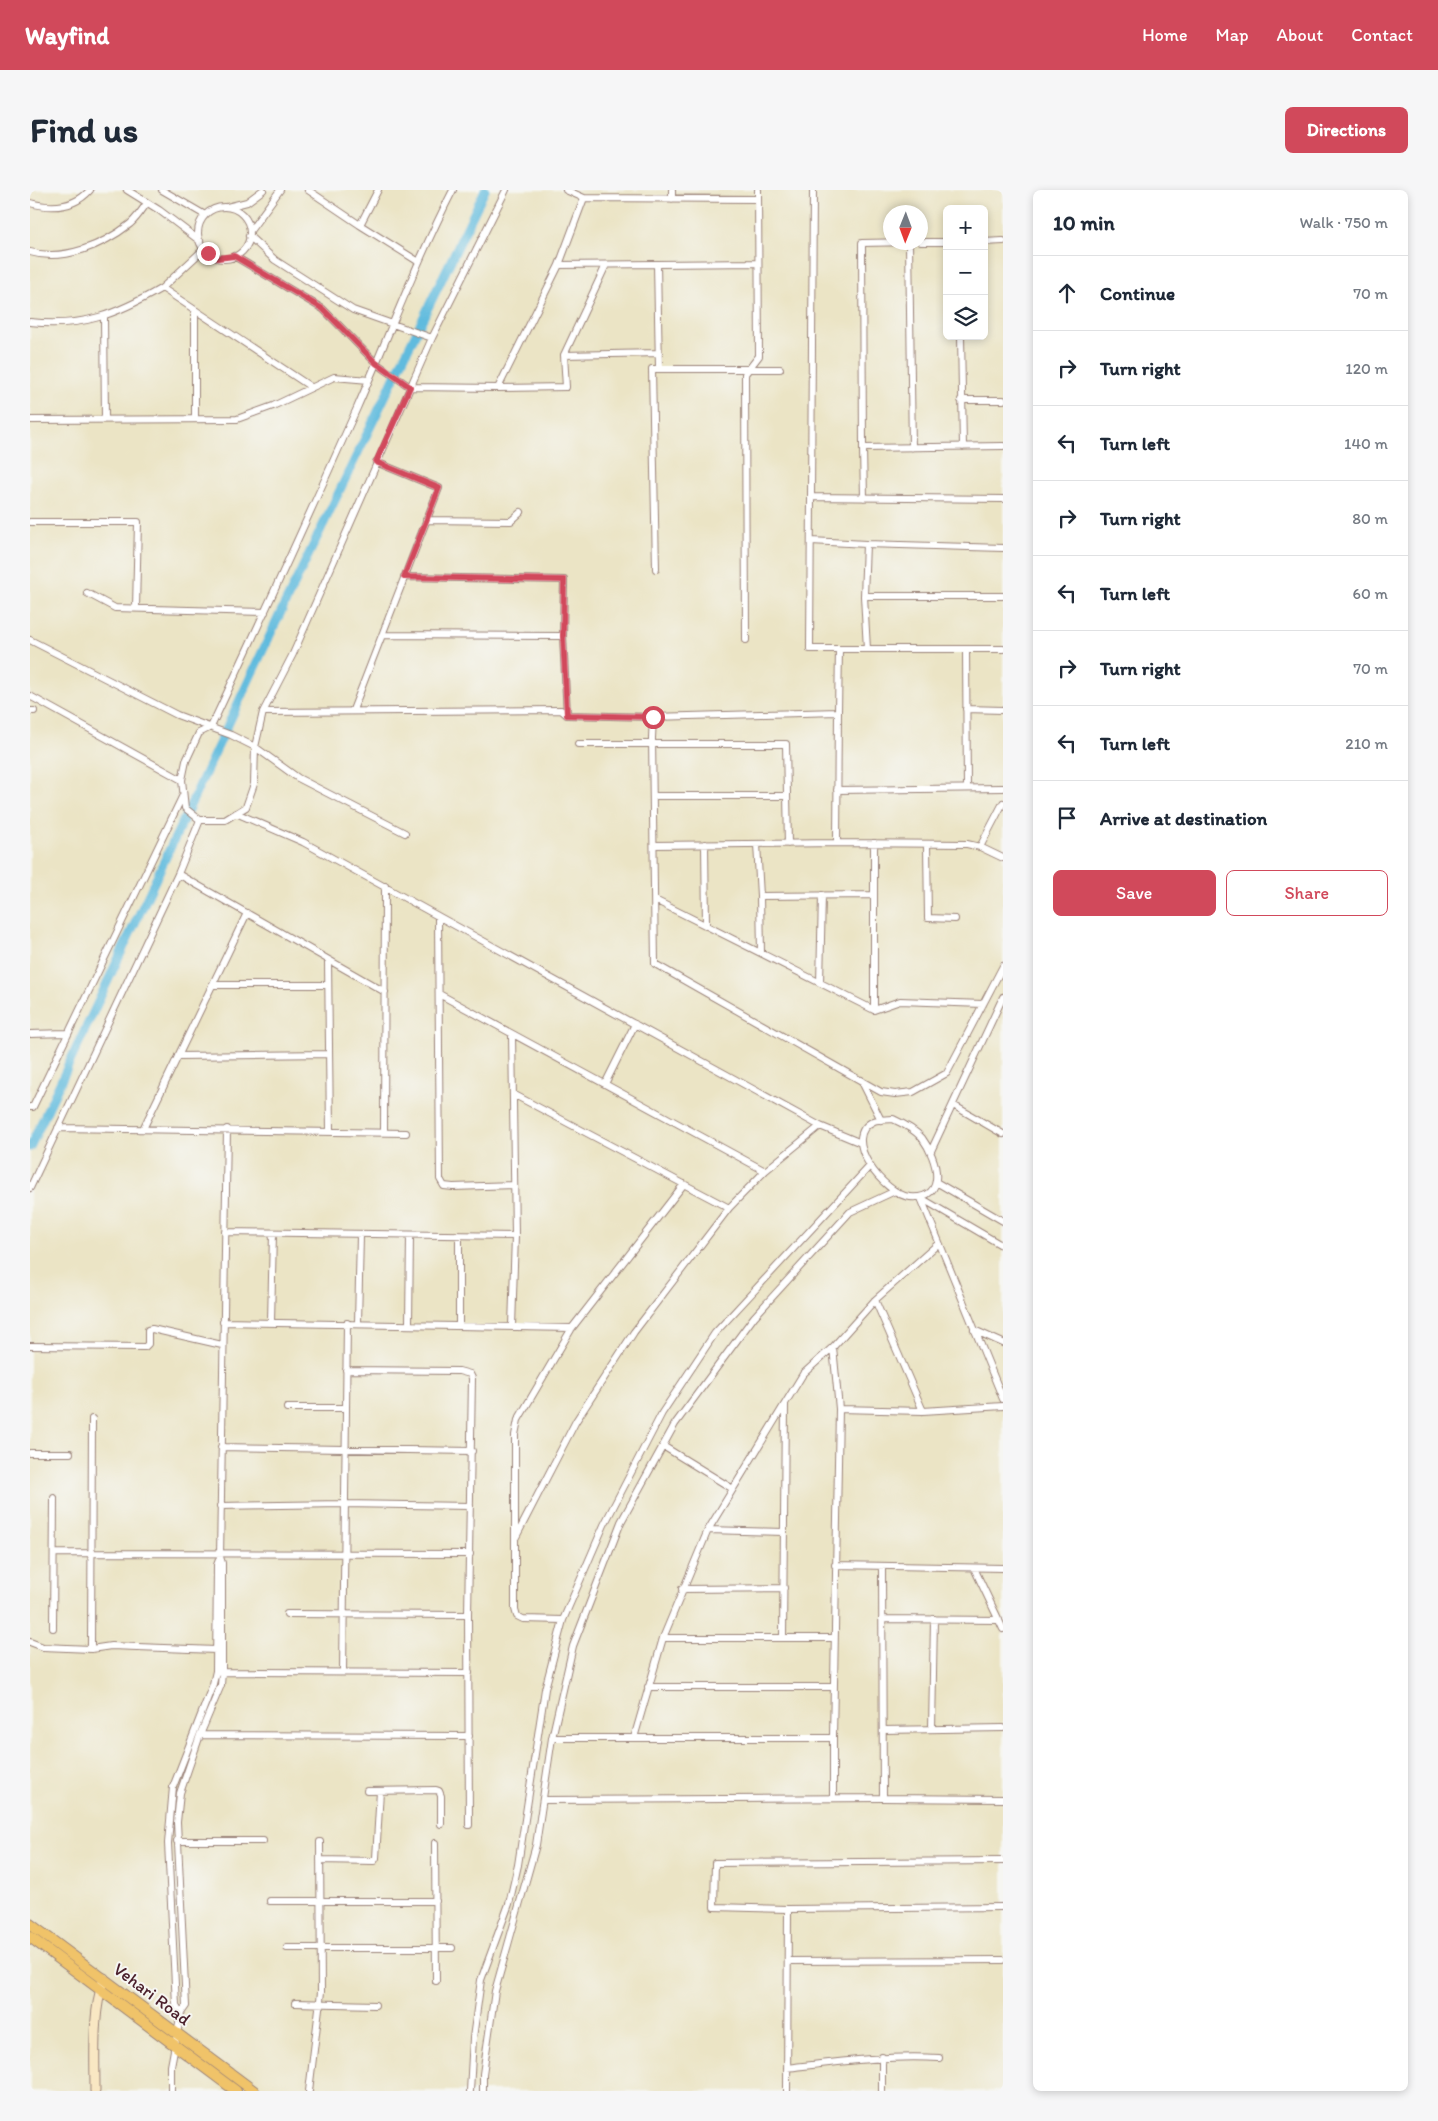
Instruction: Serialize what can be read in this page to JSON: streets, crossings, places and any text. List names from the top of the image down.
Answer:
{
  "streets": {
    "main road": ["Vehari Road"]
  },
  "north": "bottom",
  "page": {
    "header": "Wayfind",
    "nav": [
      "Home",
      "Map",
      "About",
      "Contact"
    ],
    "buttons": [
      "Directions",
      ["Save", "Share"]
    ],
    "title": "Find us",
    "heading": ["10 min", "Walk · 750 m"],
    "map_buttons": ["+", "−"],
    "list": [
      ["Continue", "70 m"],
      ["Turn right", "120 m"],
      ["Turn left", "140 m"],
      ["Turn right", "80 m"],
      ["Turn left", "60 m"],
      ["Turn right", "70 m"],
      ["Turn left", "210 m"],
      "Arrive at destination"
    ]
  }
}
